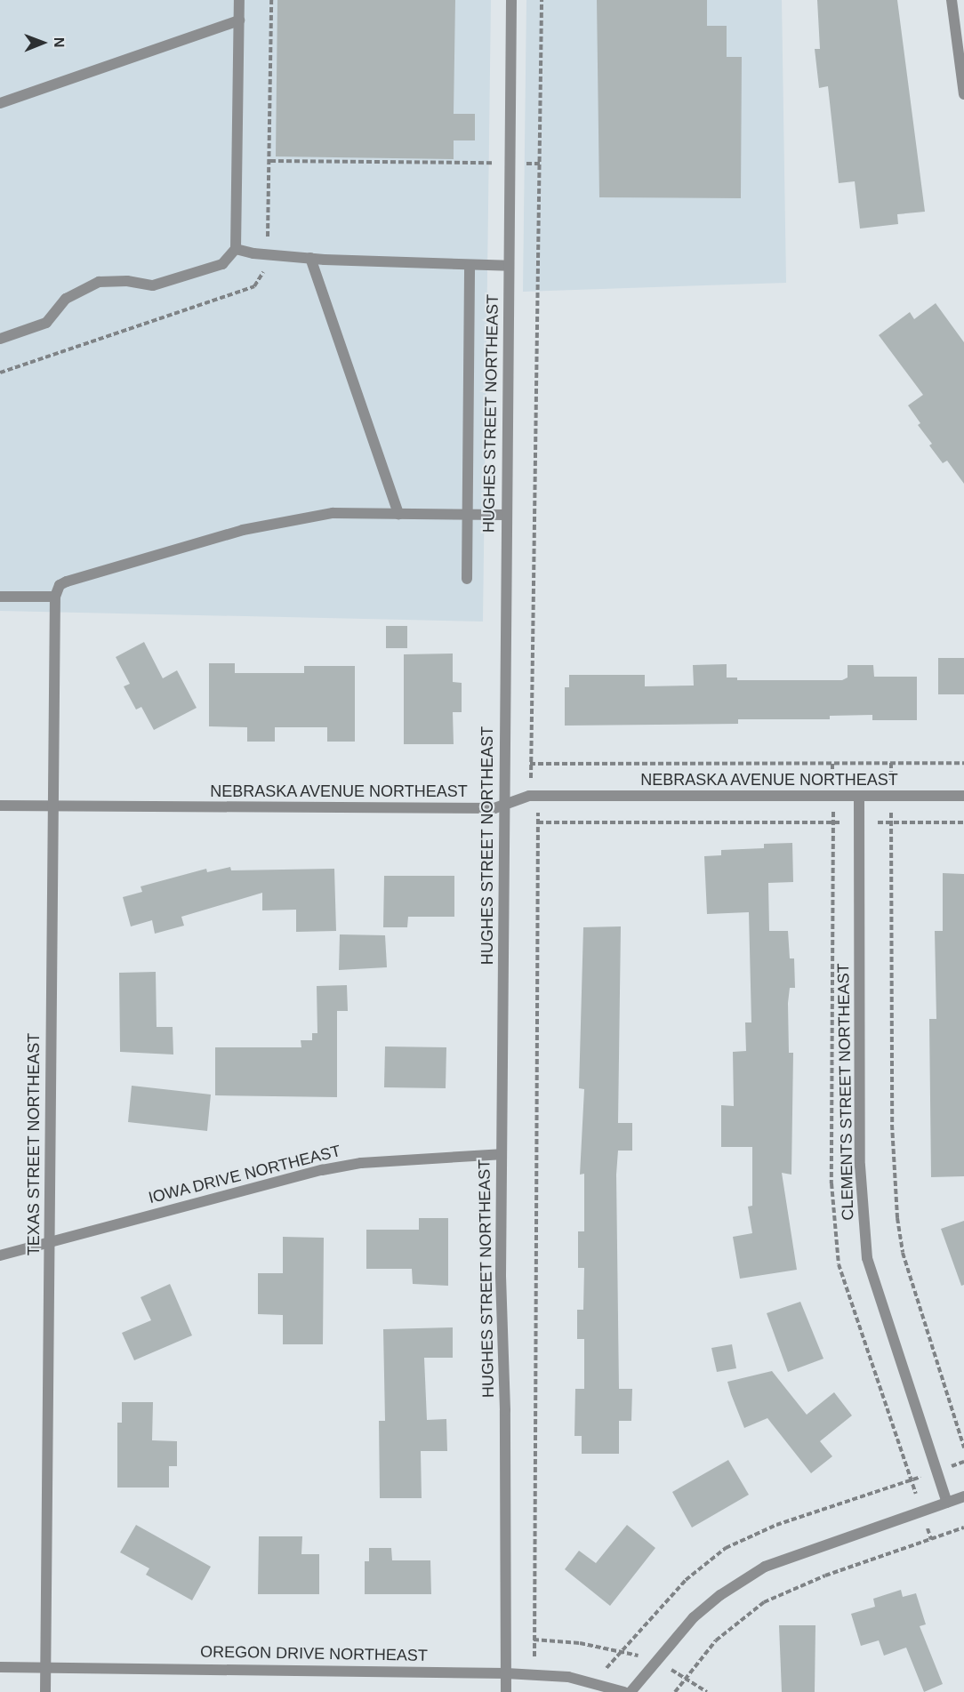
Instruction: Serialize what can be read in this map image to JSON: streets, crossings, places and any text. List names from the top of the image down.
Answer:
{
  "streets": {
    "street": [
      "HUGHES STREET NORTHEAST",
      "NEBRASKA AVENUE NORTHEAST",
      "CLEMENTS STREET NORTHEAST",
      "TEXAS STREET NORTHEAST",
      "IOWA DRIVE NORTHEAST",
      "OREGON DRIVE NORTHEAST"
    ]
  },
  "crossings": [
    ["HUGHES STREET NORTHEAST", "NEBRASKA AVENUE NORTHEAST"],
    ["HUGHES STREET NORTHEAST", "IOWA DRIVE NORTHEAST"],
    ["HUGHES STREET NORTHEAST", "OREGON DRIVE NORTHEAST"],
    ["NEBRASKA AVENUE NORTHEAST", "CLEMENTS STREET NORTHEAST"],
    ["NEBRASKA AVENUE NORTHEAST", "TEXAS STREET NORTHEAST"],
    ["TEXAS STREET NORTHEAST", "IOWA DRIVE NORTHEAST"],
    ["TEXAS STREET NORTHEAST", "OREGON DRIVE NORTHEAST"]
  ],
  "north": "right"
}
